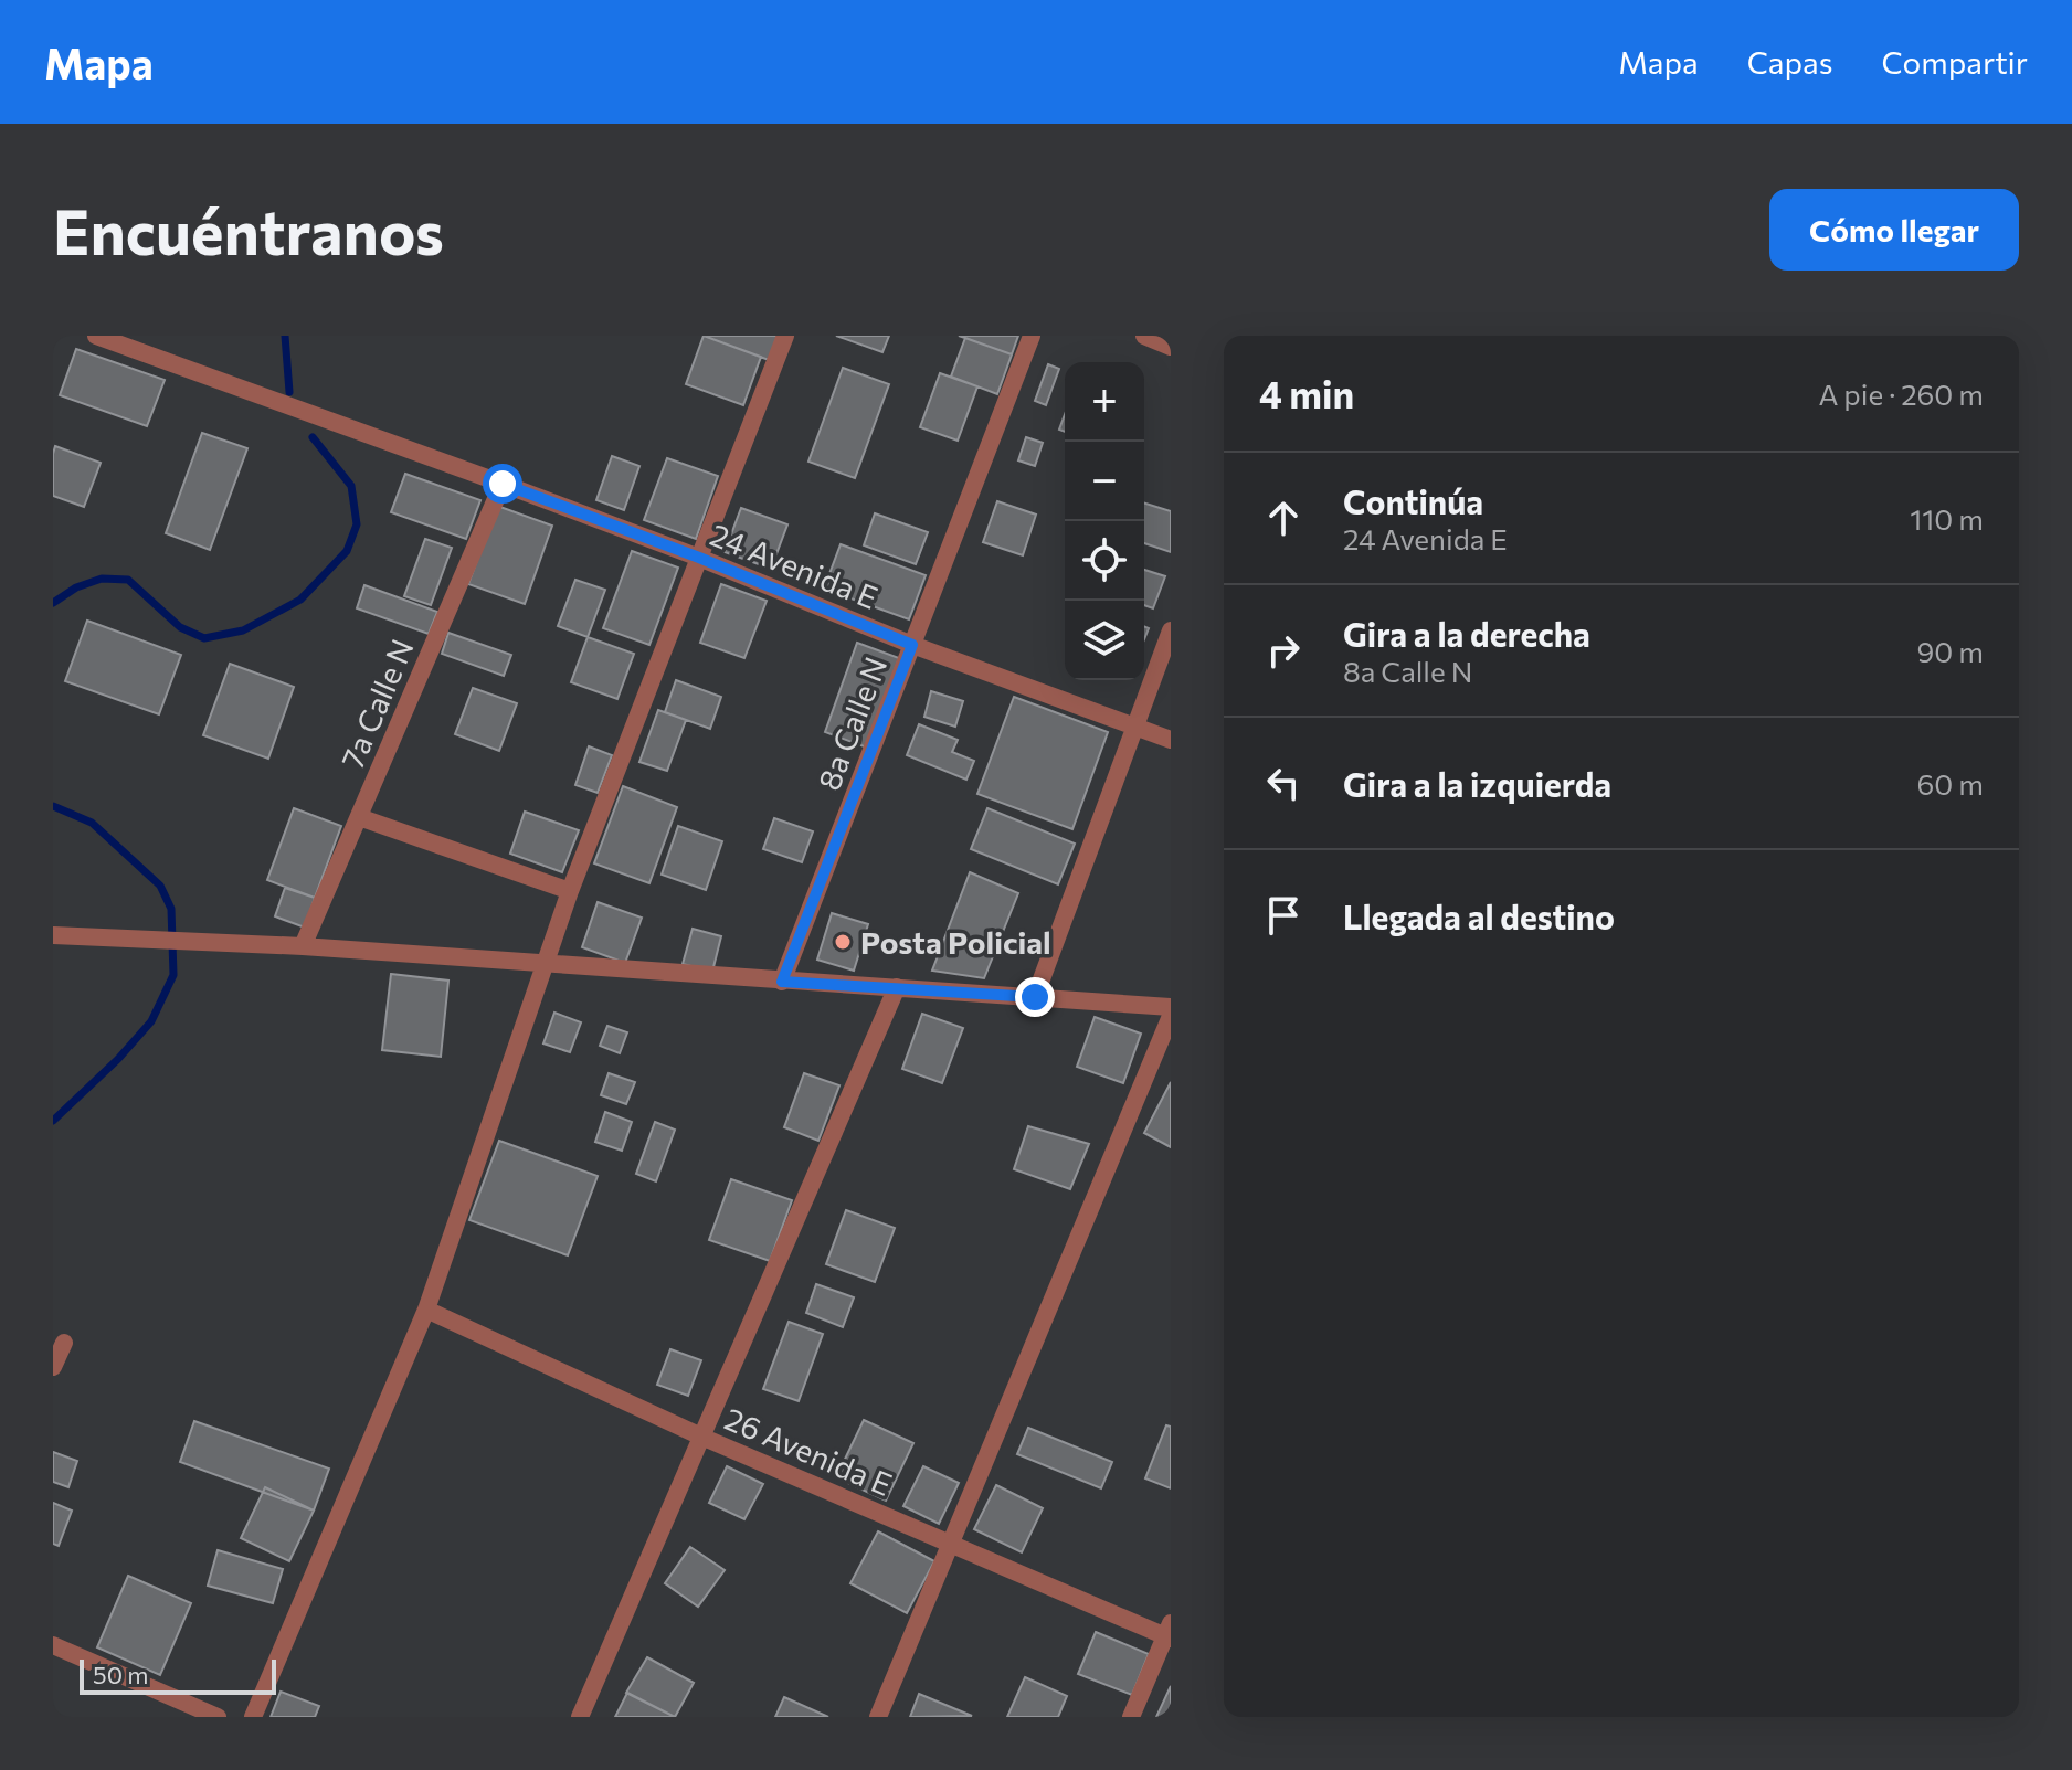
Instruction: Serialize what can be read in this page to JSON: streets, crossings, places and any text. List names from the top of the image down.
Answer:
{
  "streets": {
    "street": [
      "24 Avenida E",
      "7a Calle N",
      "8a Calle N",
      "26 Avenida E"
    ]
  },
  "crossings": [
    ["24 Avenida E", "7a Calle N"],
    ["24 Avenida E", "8a Calle N"]
  ],
  "places": ["Posta Policial"],
  "scale_bar": "50 m",
  "page": {
    "header": "Mapa",
    "nav": ["Mapa", "Capas", "Compartir"],
    "buttons": "Cómo llegar",
    "title": "Encuéntranos",
    "heading": ["4 min", "A pie · 260 m"],
    "map_buttons": ["+", "−"],
    "list": [
      ["Continúa", "24 Avenida E", "110 m"],
      ["Gira a la derecha", "8a Calle N", "90 m"],
      ["Gira a la izquierda", "60 m"],
      "Llegada al destino"
    ],
    "scale": "50 m"
  }
}
